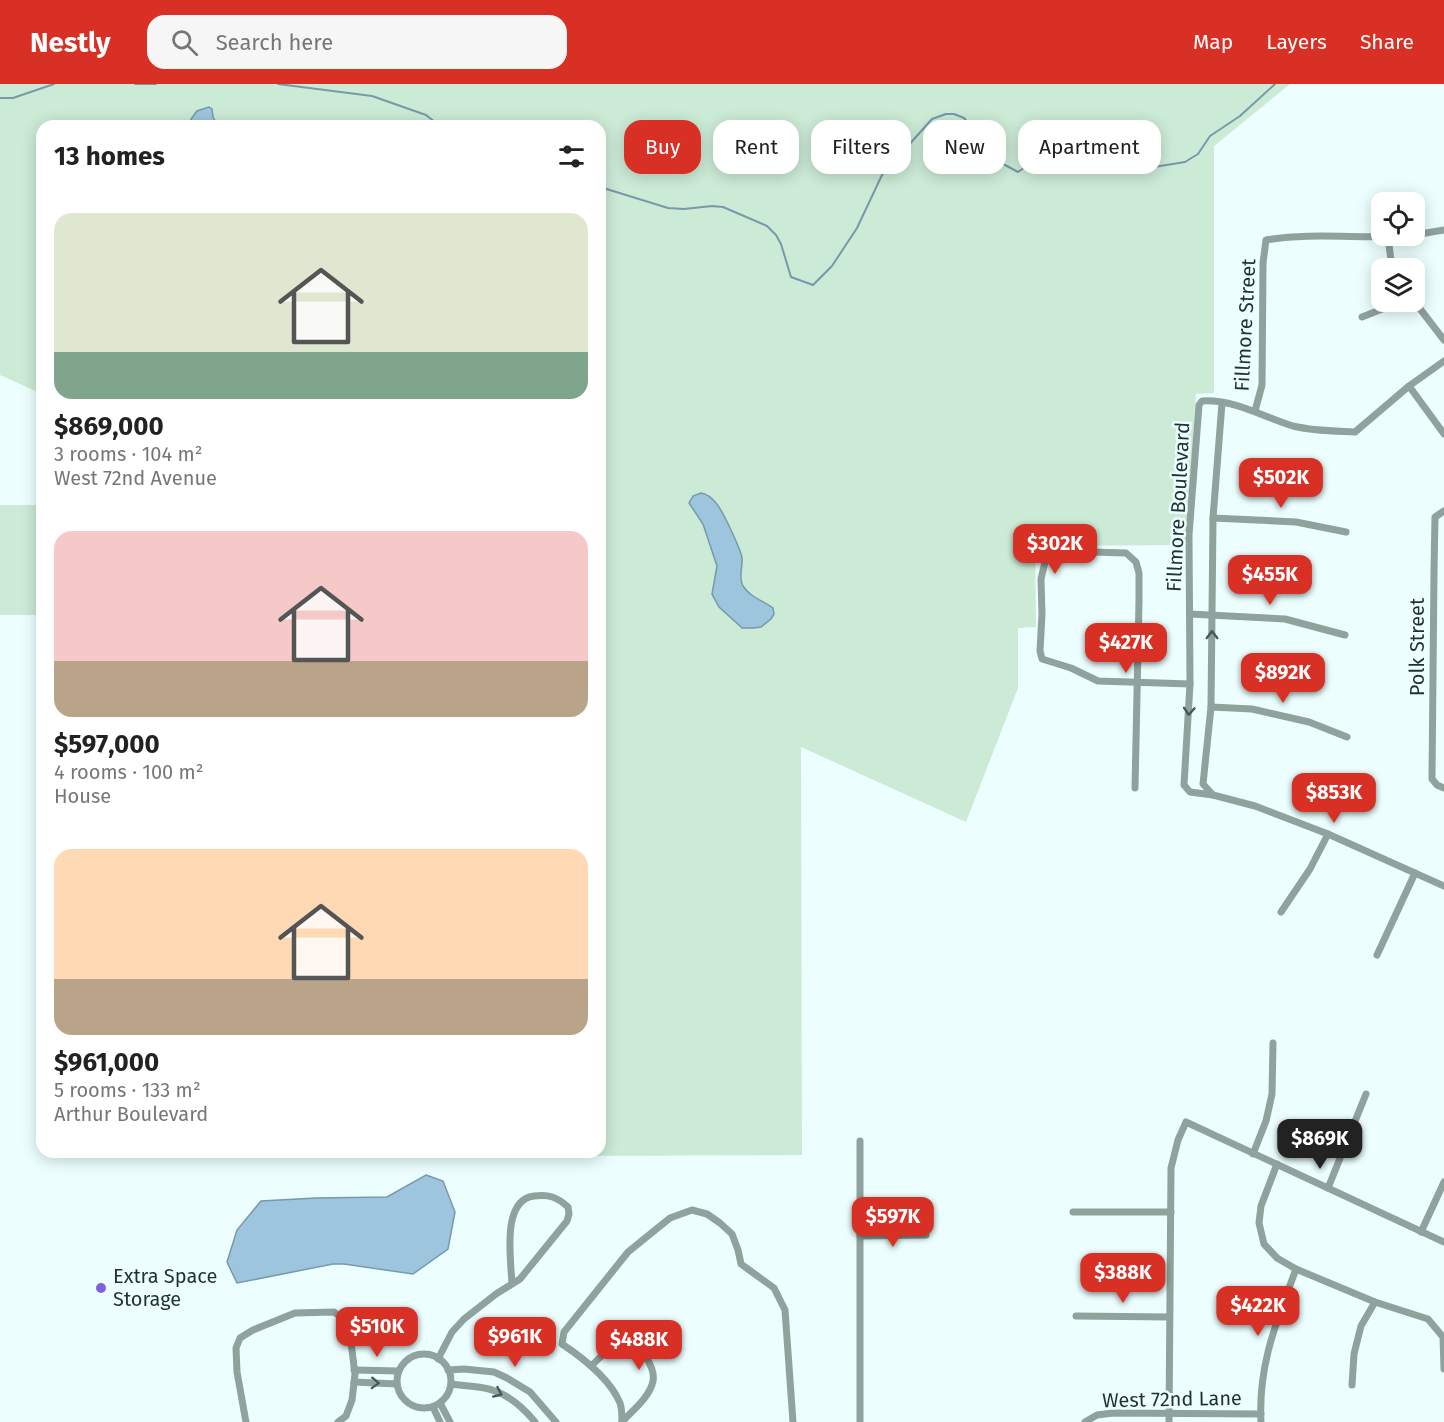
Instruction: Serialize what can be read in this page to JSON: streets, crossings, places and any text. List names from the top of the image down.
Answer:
{
  "streets": {
    "street": [
      "Fillmore Street",
      "Fillmore Boulevard",
      "Polk Street",
      "West 72nd Lane"
    ]
  },
  "places": ["Extra Space Storage"],
  "page": {
    "header": "Nestly",
    "search": "Search here",
    "nav": ["Map", "Layers", "Share"],
    "chip": [
      "Buy",
      "Rent",
      "Filters",
      "New",
      "Apartment"
    ],
    "heading": "13 homes",
    "list": [
      {
        "name": "$869,000",
        "note": "3 rooms · 104 m² · West 72nd Avenue"
      },
      {
        "name": "$597,000",
        "note": "4 rooms · 100 m² · House"
      },
      {
        "name": "$961,000",
        "note": "5 rooms · 133 m² · Arthur Boulevard"
      }
    ],
    "price": [
      "$502K",
      "$302K",
      "$455K",
      "$427K",
      "$892K",
      "$853K",
      "$869K",
      "$597K",
      "$388K",
      "$422K",
      "$510K",
      "$961K",
      "$488K"
    ]
  }
}
